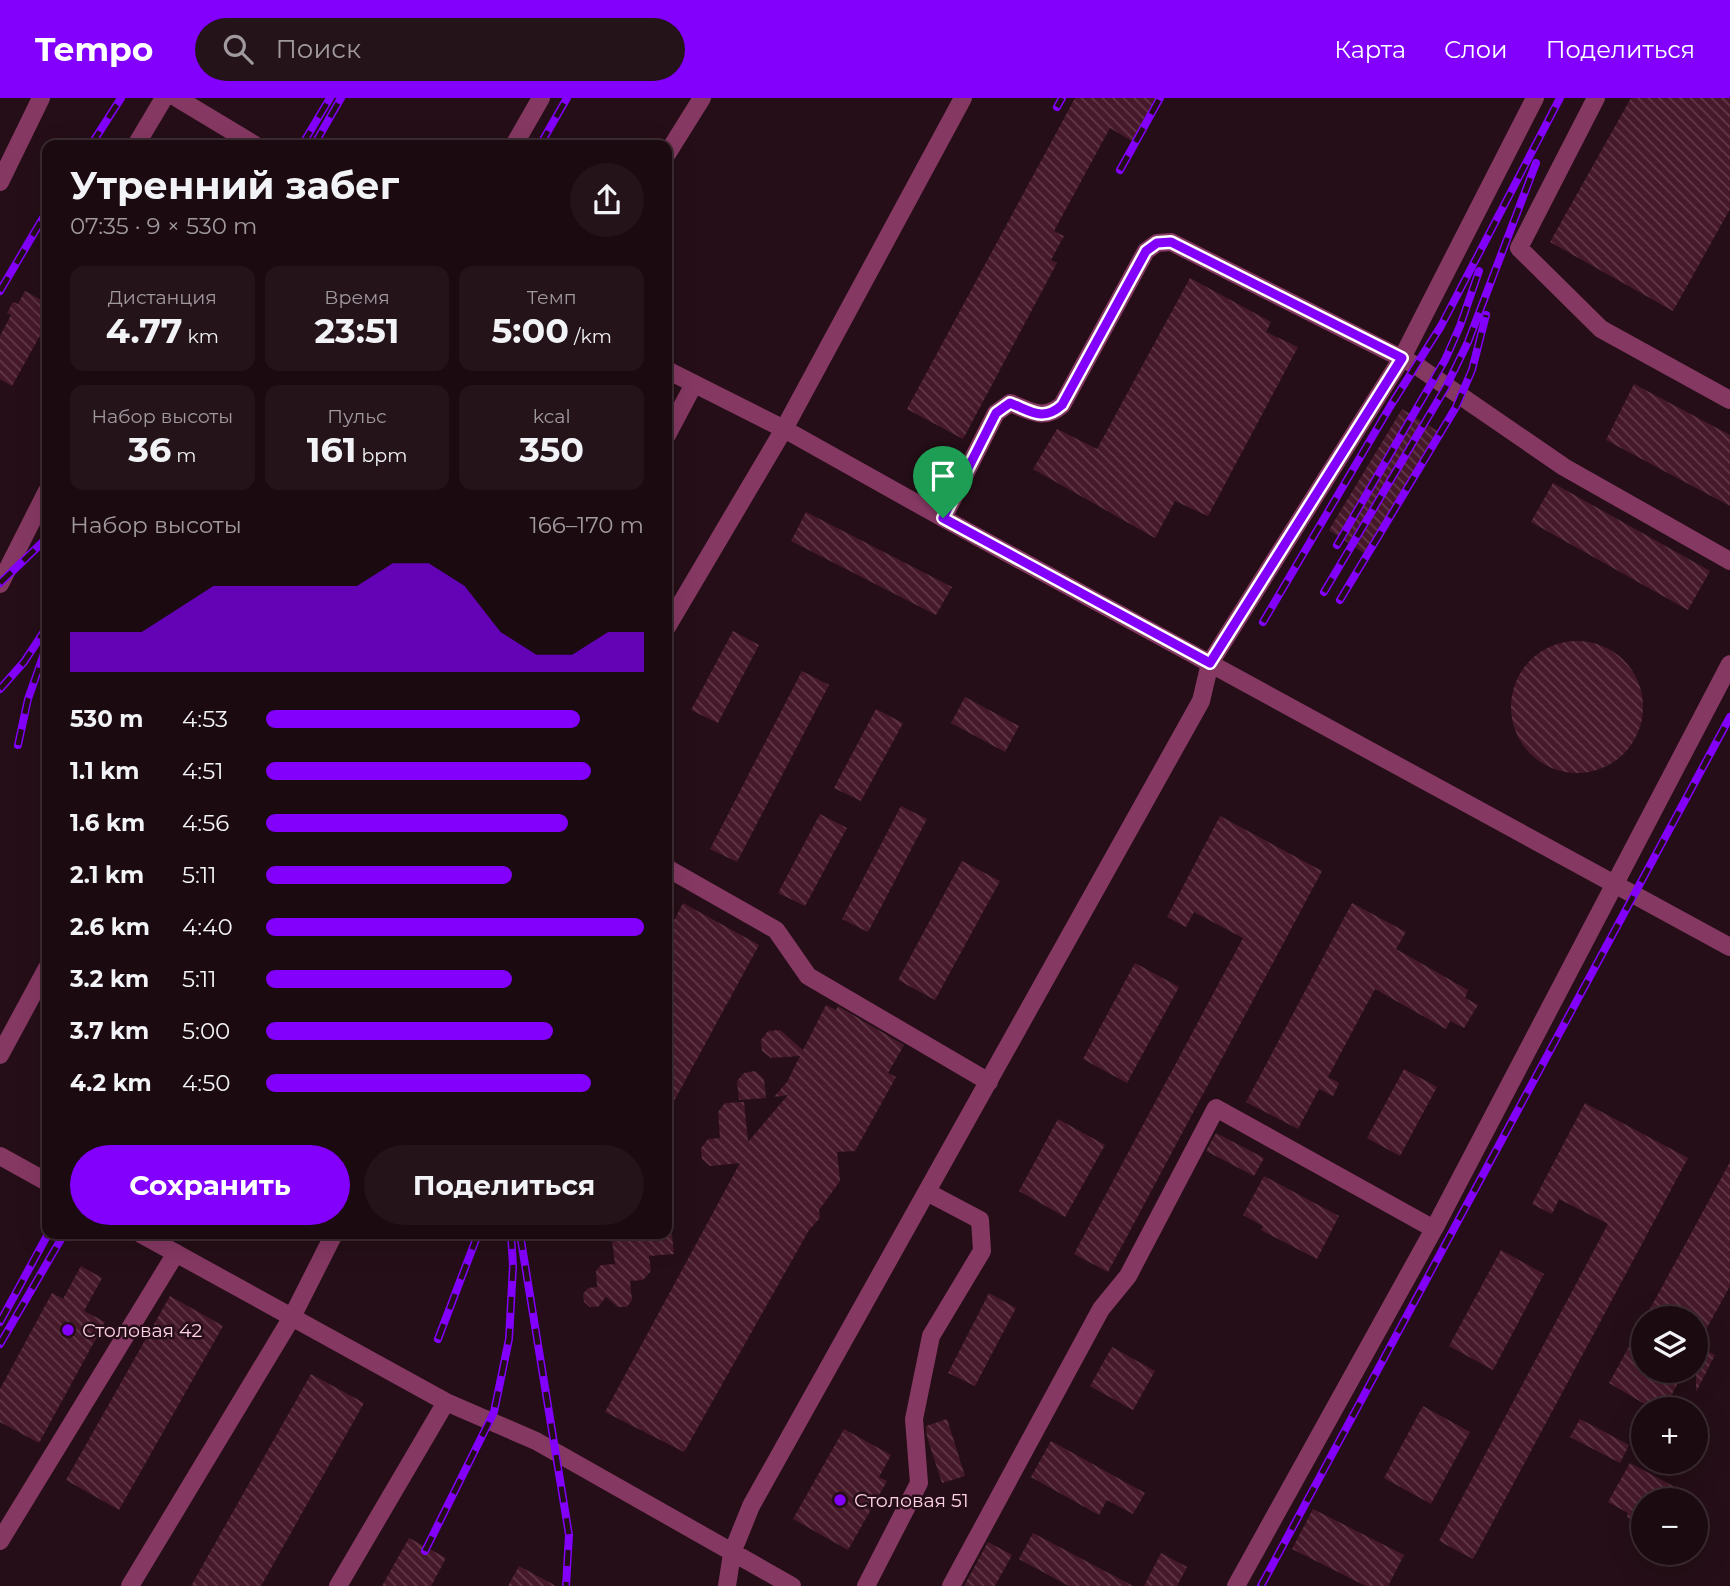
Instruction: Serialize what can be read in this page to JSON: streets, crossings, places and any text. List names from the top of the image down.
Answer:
{
  "places": ["Столовая 42", "Столовая 51"],
  "page": {
    "header": "Tempo",
    "search": "Поиск",
    "nav": ["Карта", "Слои", "Поделиться"],
    "heading": ["Утренний забег", "07:35 · 9 × 530 m"],
    "stats": [
      ["Дистанция", "4.77 km"],
      ["Время", "23:51"],
      ["Темп", "5:00 /km"],
      ["Набор высоты", "36 m"],
      ["Пульс", "161 bpm"],
      ["kcal", "350"]
    ],
    "chart": ["Набор высоты", "166–170 m"],
    "list": [
      {
        "name": "530 m",
        "note": "4:53"
      },
      {
        "name": "1.1 km",
        "note": "4:51"
      },
      {
        "name": "1.6 km",
        "note": "4:56"
      },
      {
        "name": "2.1 km",
        "note": "5:11"
      },
      {
        "name": "2.6 km",
        "note": "4:40"
      },
      {
        "name": "3.2 km",
        "note": "5:11"
      },
      {
        "name": "3.7 km",
        "note": "5:00"
      },
      {
        "name": "4.2 km",
        "note": "4:50"
      }
    ],
    "buttons": ["Сохранить", "Поделиться"],
    "map_buttons": ["+", "−"]
  }
}
